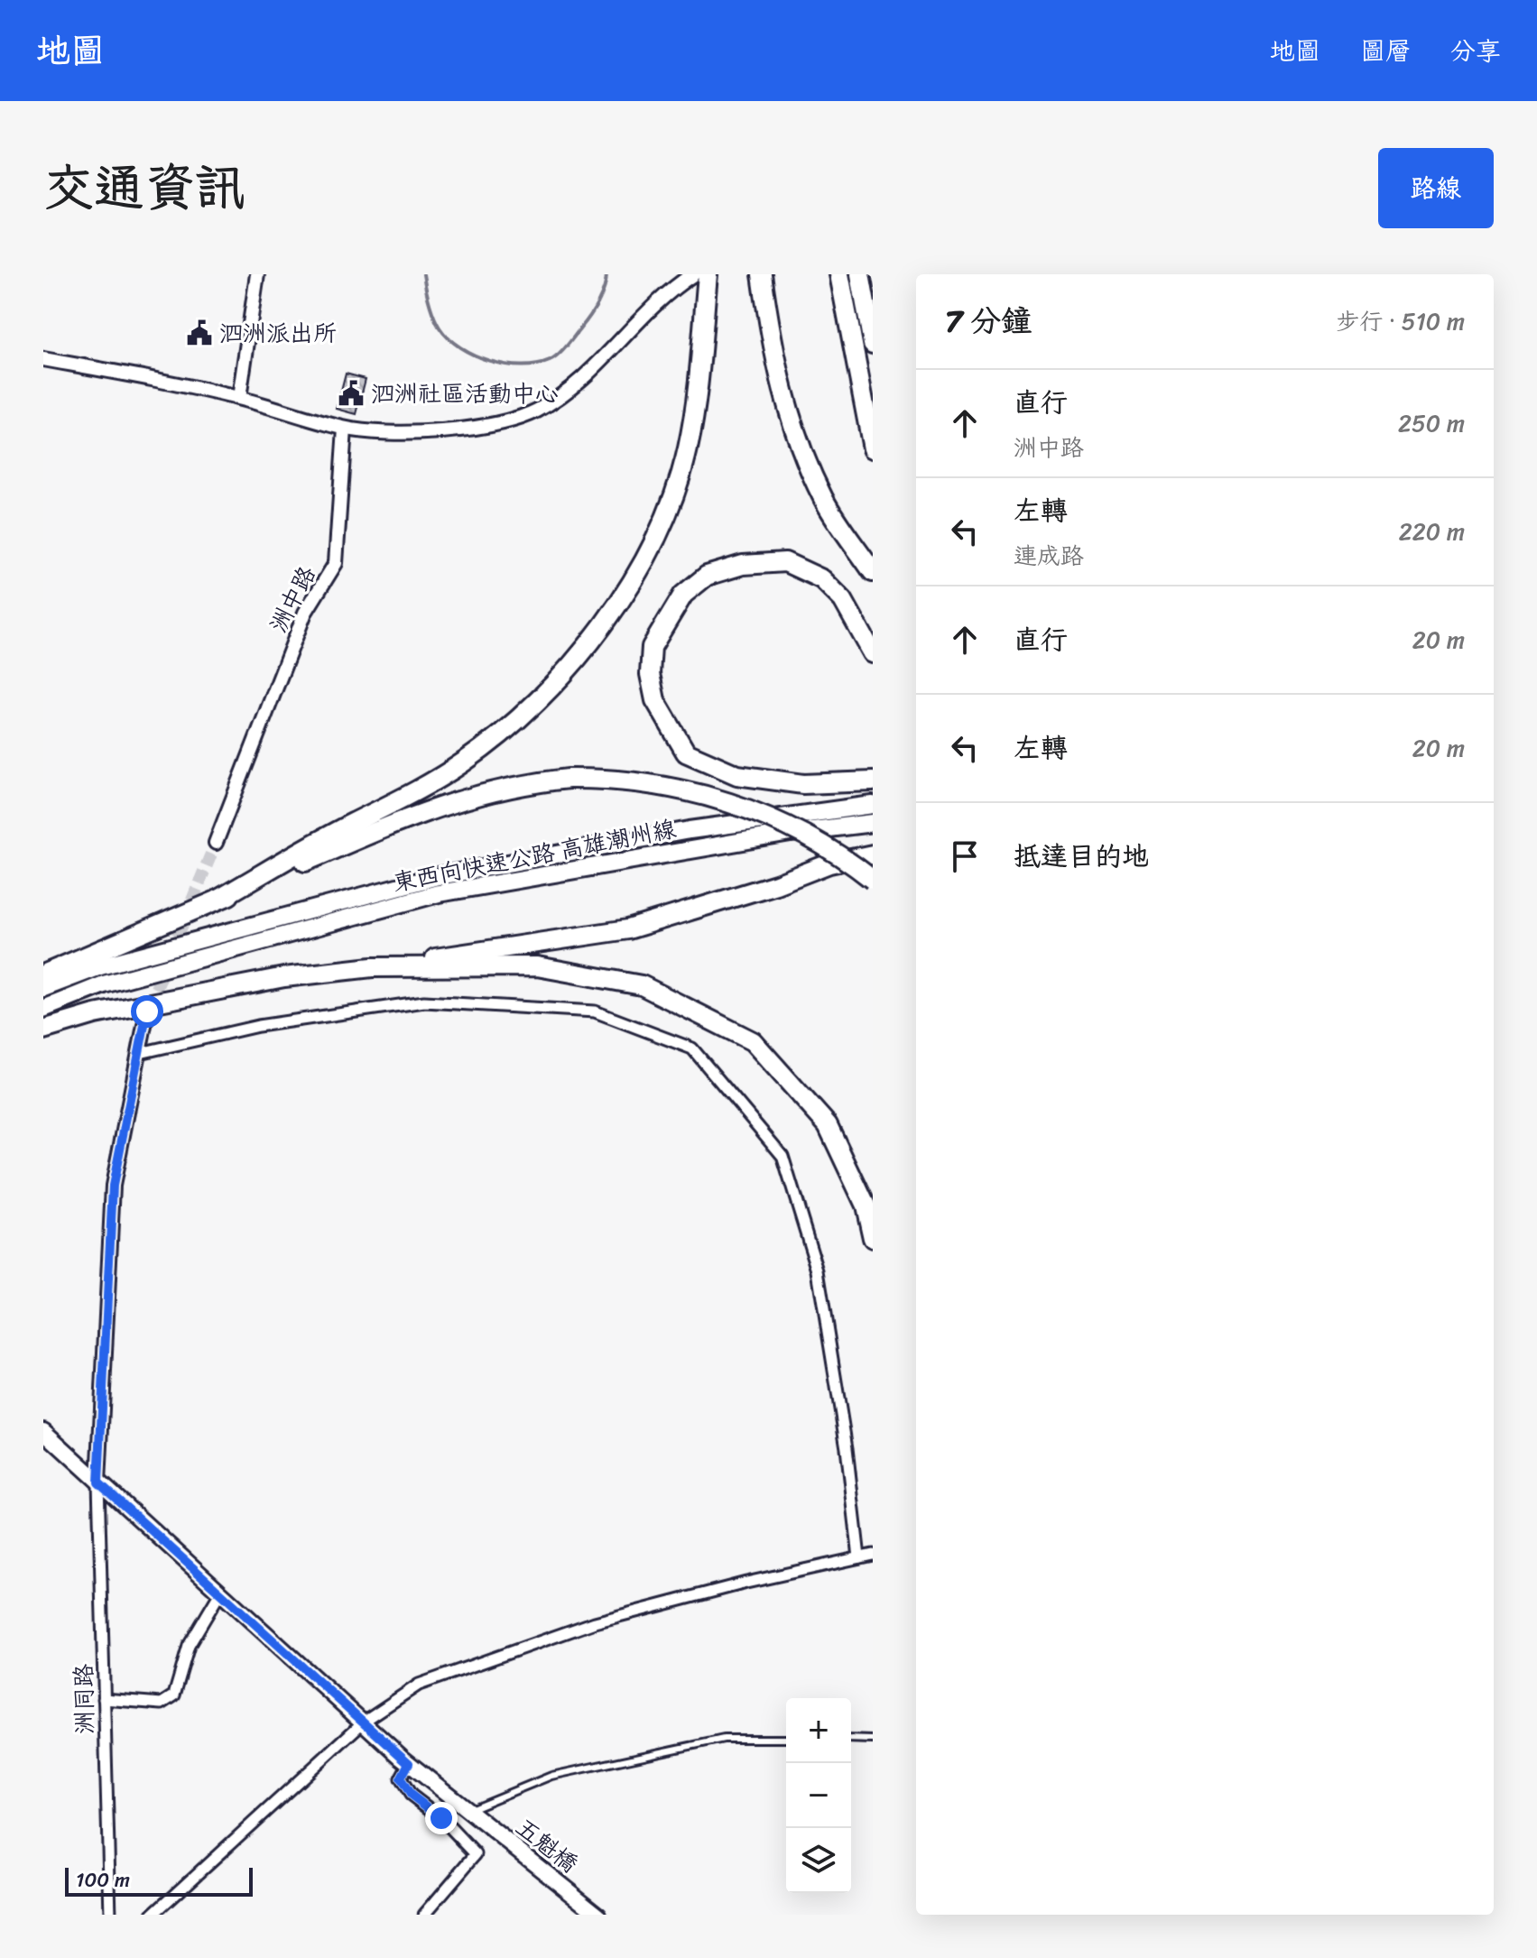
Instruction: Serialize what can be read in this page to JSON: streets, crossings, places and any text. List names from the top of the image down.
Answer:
{
  "streets": {
    "highway": ["東西向快速公路 高雄潮州線"],
    "main road": ["五魁橋"],
    "street": ["洲中路", "洲同路"]
  },
  "crossings": [
    ["洲同路", "五魁橋"]
  ],
  "places": {
    "public building": ["泗洲派出所", "泗洲社區活動中心"]
  },
  "scale_bar": "100 m",
  "page": {
    "header": "地圖",
    "nav": ["地圖", "圖層", "分享"],
    "title": "交通資訊",
    "buttons": "路線",
    "heading": ["7 分鐘", "步行 · 510 m"],
    "list": [
      ["直行", "洲中路", "250 m"],
      ["左轉", "連成路", "220 m"],
      ["直行", "20 m"],
      ["左轉", "20 m"],
      "抵達目的地"
    ],
    "map_buttons": ["+", "−"],
    "scale": "100 m"
  }
}
